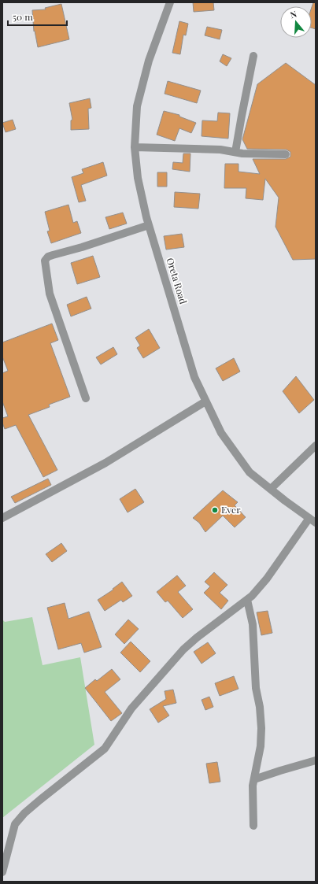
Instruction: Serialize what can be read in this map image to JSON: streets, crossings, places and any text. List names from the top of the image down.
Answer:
{
  "streets": {
    "street": ["Oreta Road"]
  },
  "places": ["Ever"],
  "scale_bar": "50 m",
  "north": "top"
}
